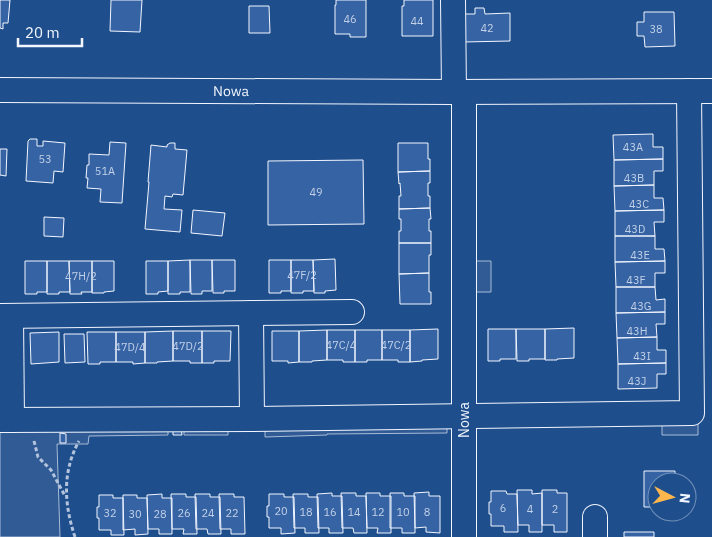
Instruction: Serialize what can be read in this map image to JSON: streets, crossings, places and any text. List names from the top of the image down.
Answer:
{
  "streets": {
    "street": ["Nowa"]
  },
  "house_numbers": [
    "46",
    "44",
    "42",
    "38",
    "43A",
    "53",
    "51A",
    "43B",
    "49",
    "43C",
    "43D",
    "43E",
    "47F/2",
    "47H/2",
    "43F",
    "43G",
    "43H",
    "47C/4",
    "47C/2",
    "47D/2",
    "47D/4",
    "43I",
    "43J",
    "6",
    "4",
    "2",
    "20",
    "18",
    "16",
    "14",
    "12",
    "10",
    "8",
    "32",
    "26",
    "24",
    "22",
    "30",
    "28"
  ],
  "scale_bar": "20 m",
  "north": "right"
}
